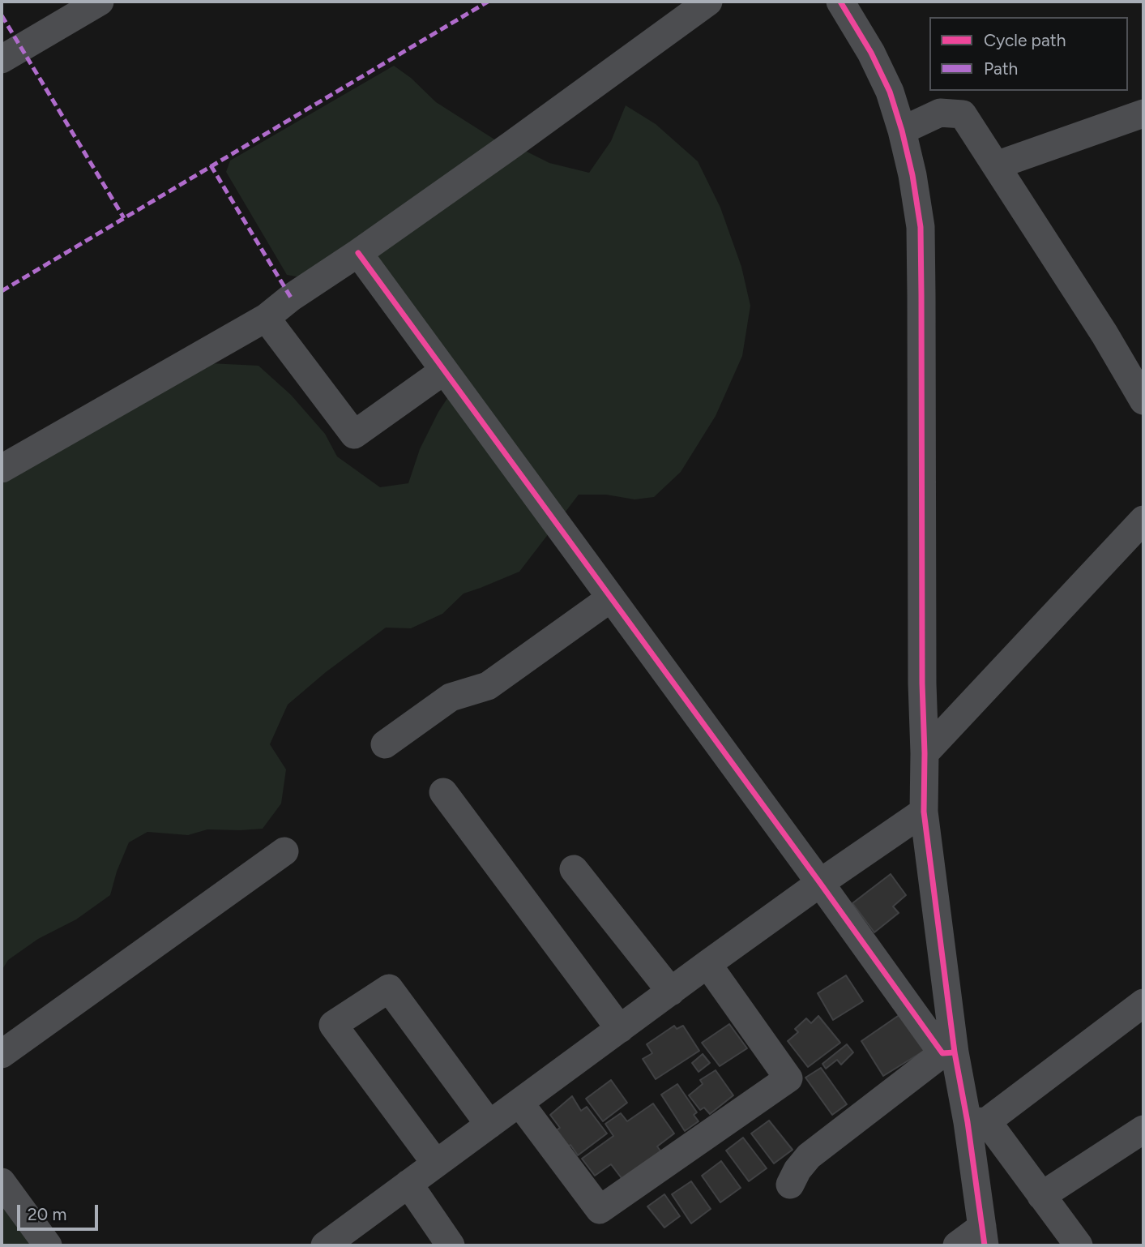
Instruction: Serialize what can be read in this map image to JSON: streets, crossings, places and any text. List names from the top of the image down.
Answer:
{
  "legend": ["Cycle path", "Path"],
  "scale_bar": "20 m"
}
